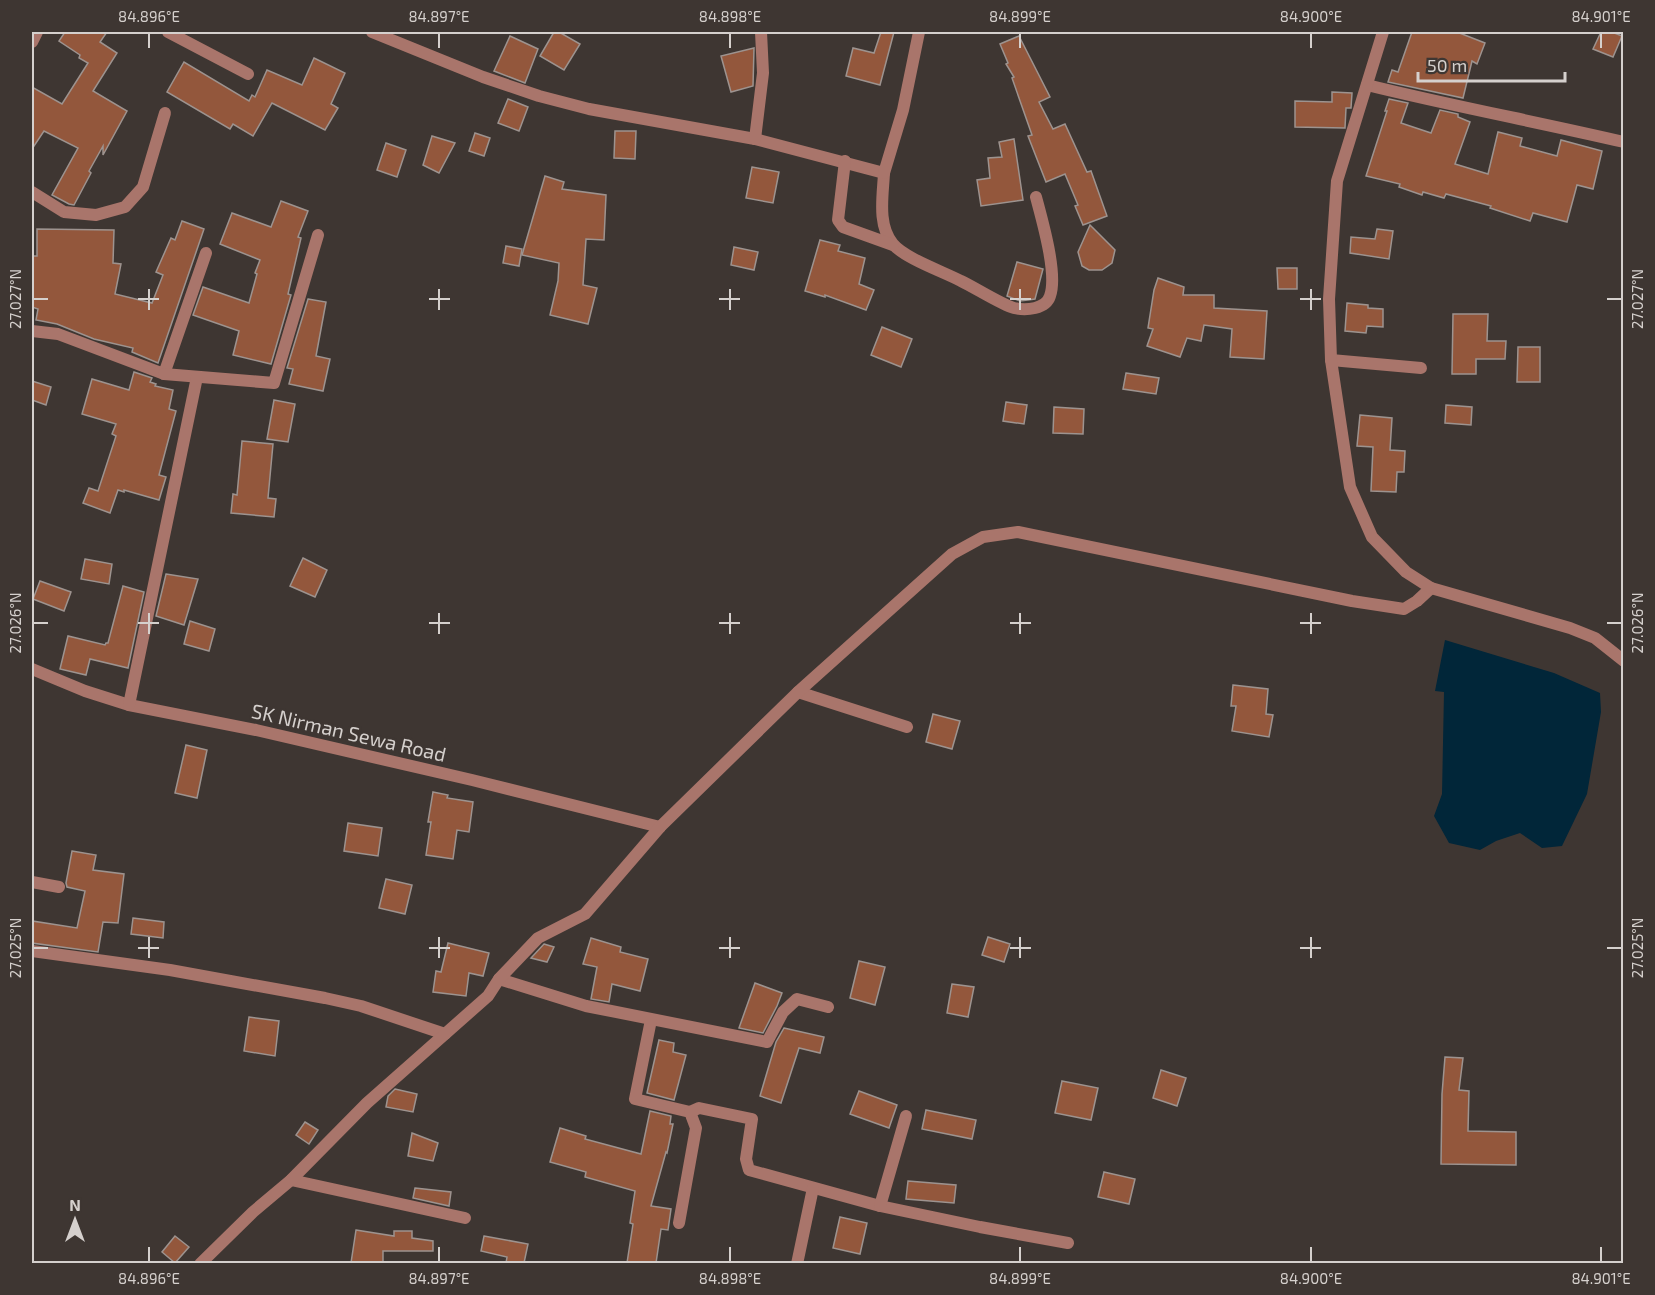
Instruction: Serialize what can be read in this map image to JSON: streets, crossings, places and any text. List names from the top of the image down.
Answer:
{
  "streets": {
    "street": ["SK Nirman Sewa Road"]
  },
  "scale_bar": "50 m",
  "north": "top",
  "coordinates": [
    "84.896°E",
    "84.897°E",
    "84.898°E",
    "84.899°E",
    "84.900°E",
    "84.901°E",
    "27.027°N",
    "27.026°N",
    "27.025°N"
  ]
}
